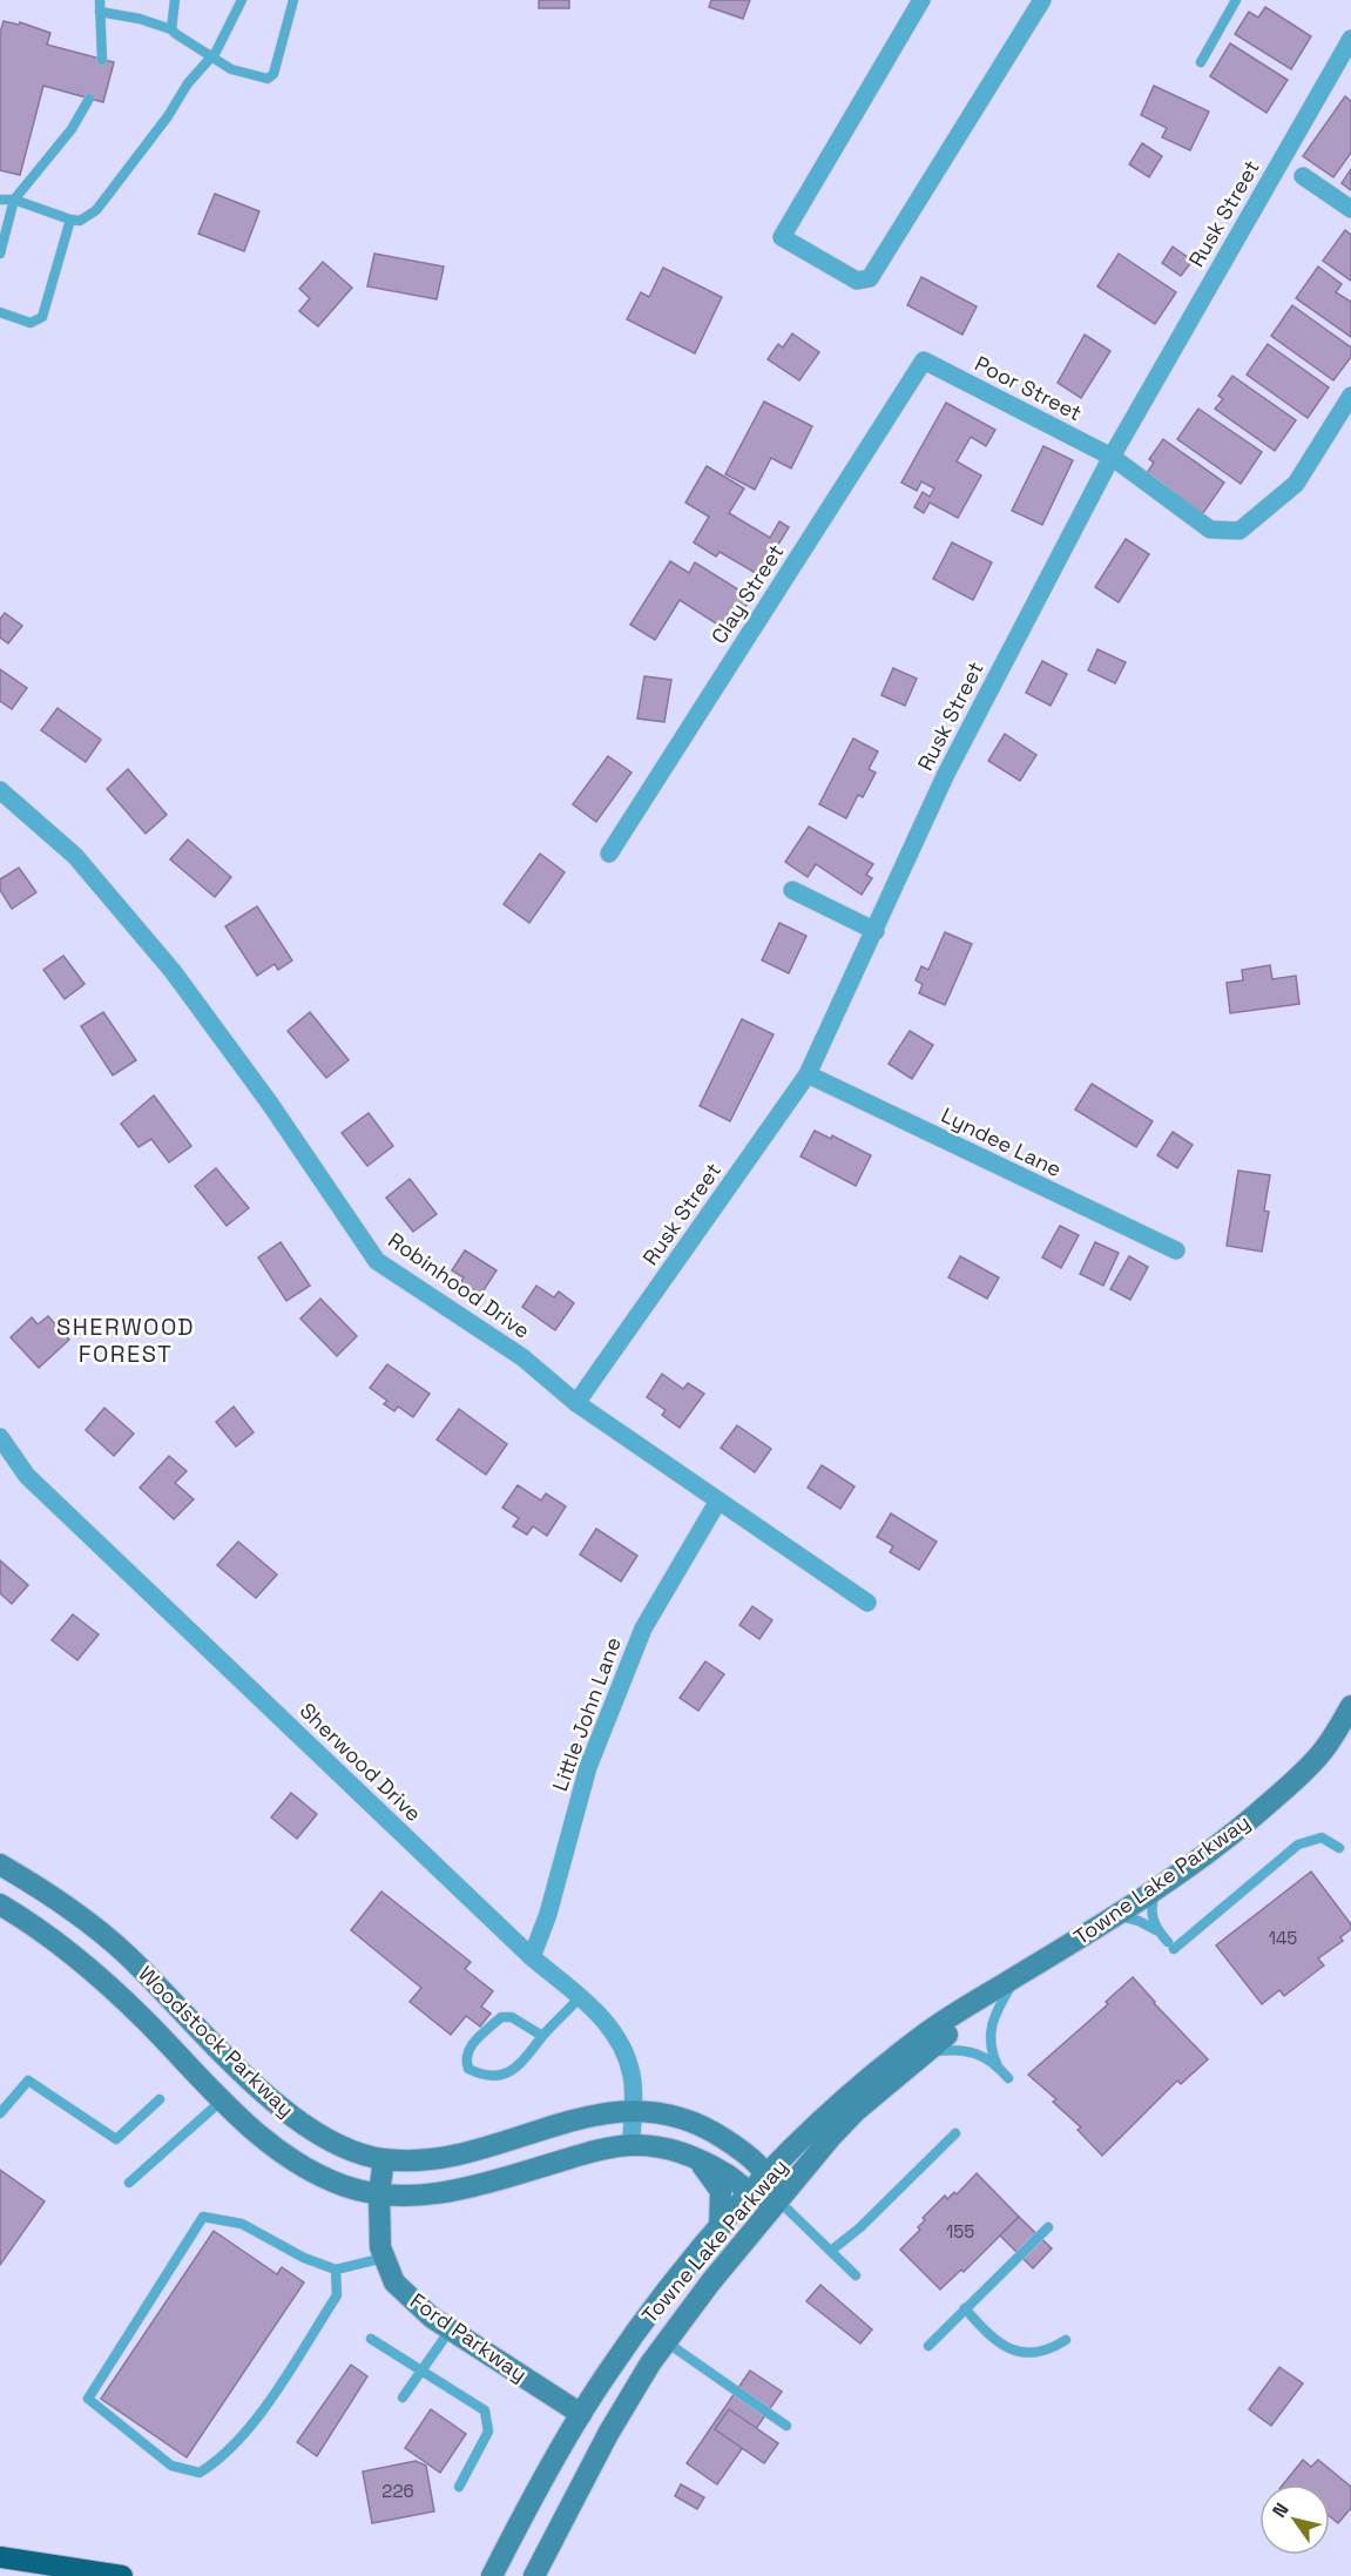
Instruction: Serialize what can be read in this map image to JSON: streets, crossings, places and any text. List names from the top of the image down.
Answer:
{
  "streets": {
    "main road": ["Towne Lake Parkway", "Woodstock Parkway", "Ford Parkway"],
    "street": [
      "Rusk Street",
      "Poor Street",
      "Clay Street",
      "Lyndee Lane",
      "Robinhood Drive",
      "Little John Lane",
      "Sherwood Drive"
    ]
  },
  "crossings": [
    ["Rusk Street", "Poor Street"],
    ["Rusk Street", "Lyndee Lane"],
    ["Rusk Street", "Robinhood Drive"],
    ["Poor Street", "Clay Street"],
    ["Robinhood Drive", "Little John Lane"],
    ["Little John Lane", "Sherwood Drive"],
    ["Sherwood Drive", "Woodstock Parkway"],
    ["Towne Lake Parkway", "Woodstock Parkway"],
    ["Towne Lake Parkway", "Ford Parkway"],
    ["Woodstock Parkway", "Ford Parkway"]
  ],
  "districts": ["SHERWOOD FOREST"],
  "house_numbers": ["145", "155", "226"],
  "north": "top left"
}
